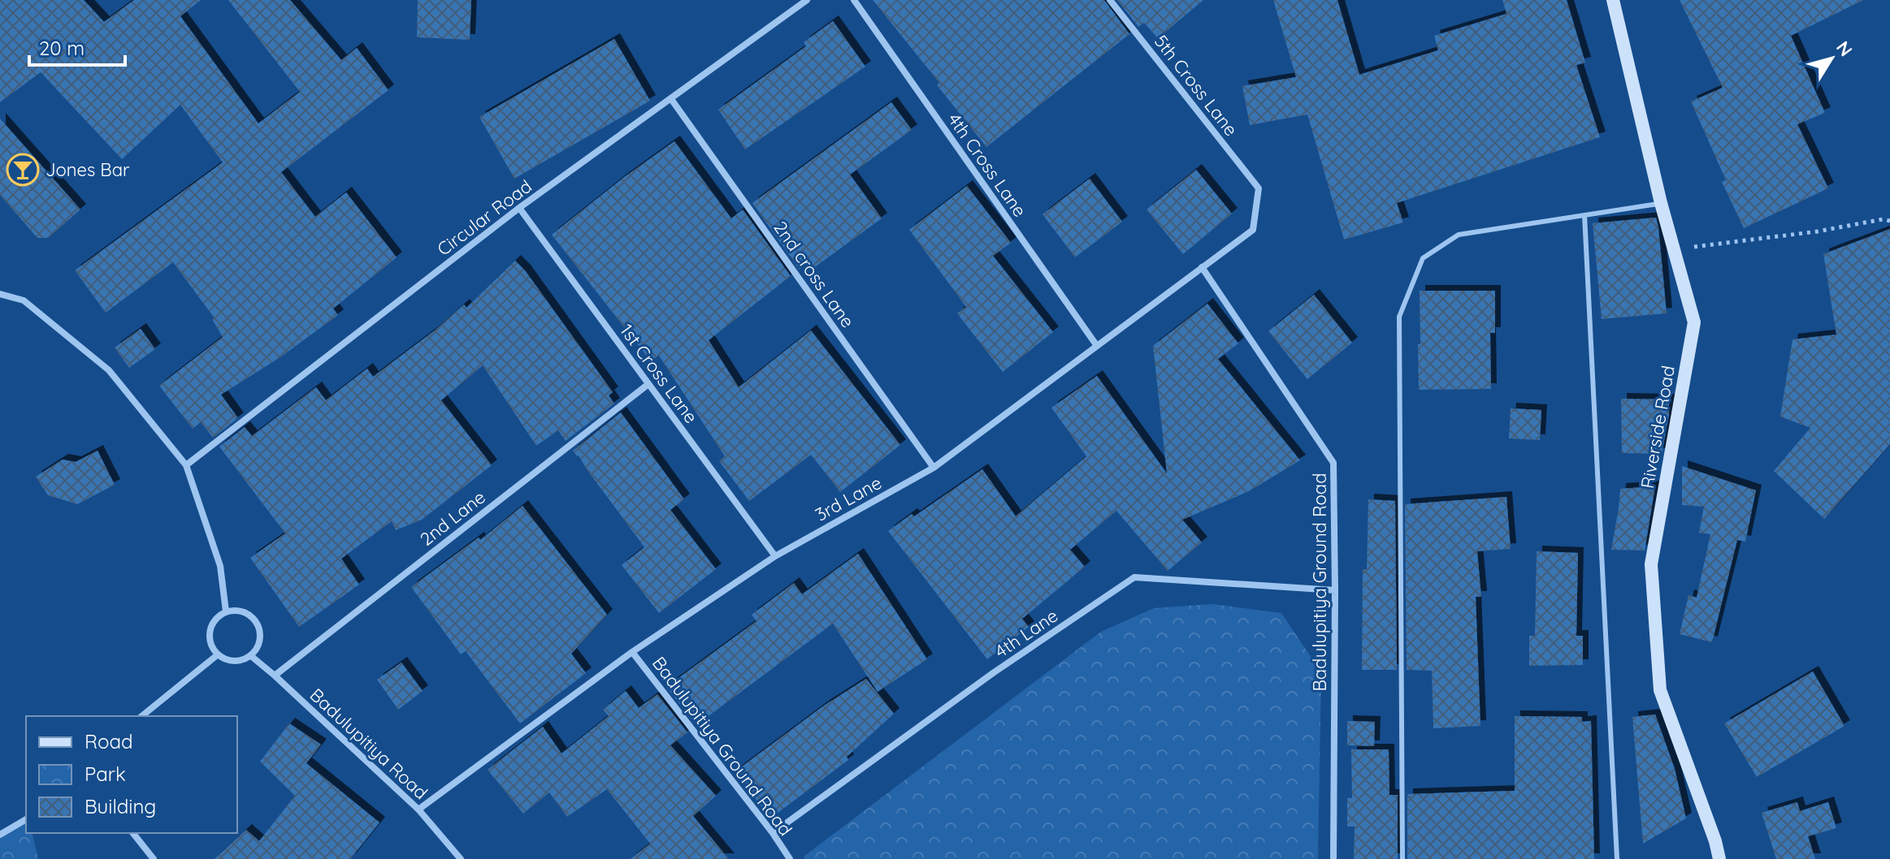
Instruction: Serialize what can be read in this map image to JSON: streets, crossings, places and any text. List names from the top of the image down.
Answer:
{
  "streets": {
    "street": [
      "5th Cross Lane",
      "4th Cross Lane",
      "Circular Road",
      "2nd cross Lane",
      "1st Cross Lane",
      "Riverside Road",
      "3rd Lane",
      "2nd Lane",
      "Badulupitiya Ground Road",
      "4th Lane",
      "Badulupitiya Road"
    ]
  },
  "crossings": [
    ["5th Cross Lane", "3rd Lane"],
    ["4th Cross Lane", "3rd Lane"],
    ["Circular Road", "2nd cross Lane"],
    ["Circular Road", "1st Cross Lane"],
    ["2nd cross Lane", "3rd Lane"],
    ["1st Cross Lane", "3rd Lane"],
    ["1st Cross Lane", "2nd Lane"],
    ["3rd Lane", "Badulupitiya Ground Road"],
    ["3rd Lane", "Badulupitiya Road"],
    ["2nd Lane", "Badulupitiya Road"],
    ["Badulupitiya Ground Road", "4th Lane"]
  ],
  "places": {
    "bar": ["Jones Bar"]
  },
  "legend": ["Road", "Park", "Building"],
  "scale_bar": "20 m",
  "north": "top right"
}
